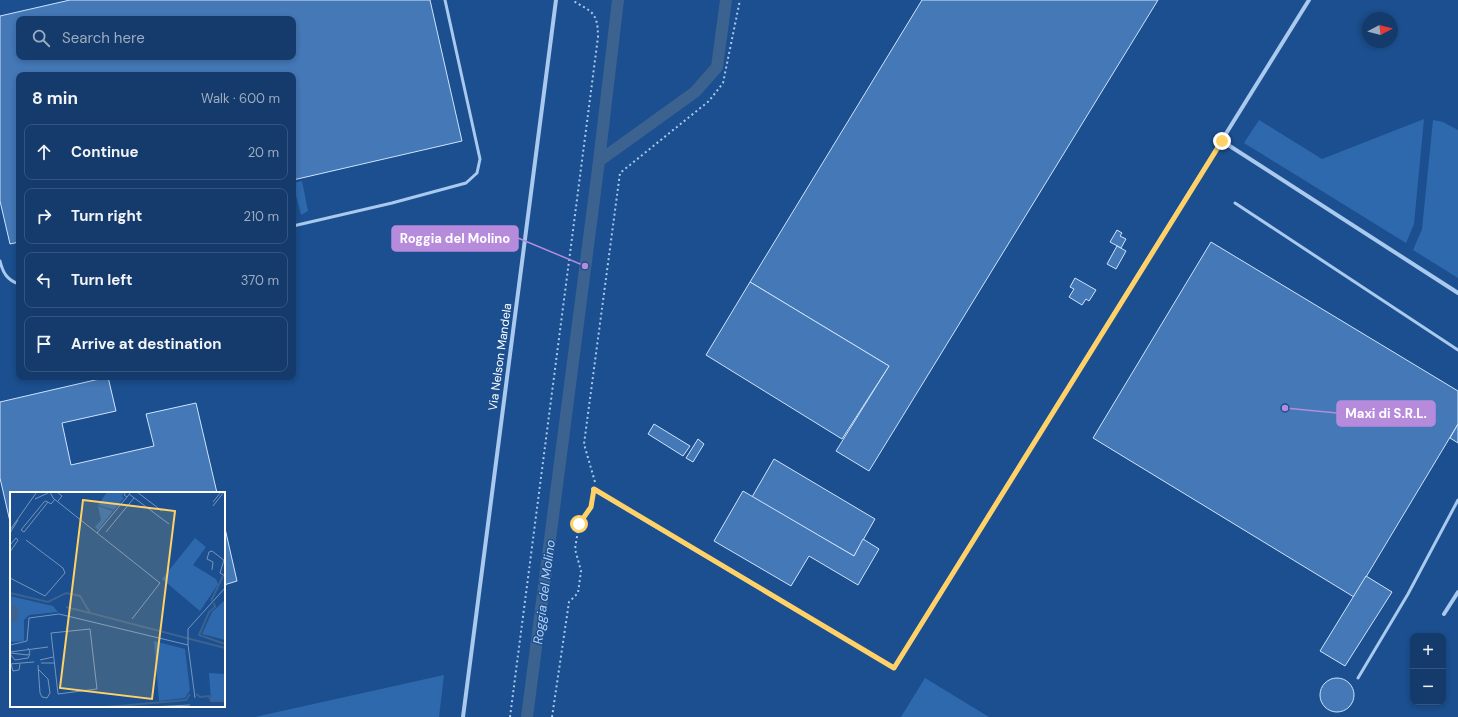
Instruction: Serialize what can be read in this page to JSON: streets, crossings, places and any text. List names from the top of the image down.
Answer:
{
  "streets": {
    "street": ["Via Nelson Mandela"]
  },
  "water": ["Roggia del Molino"],
  "places": ["Roggia del Molino", "Maxi di S.R.L."],
  "north": "right",
  "page": {
    "search": "Search here",
    "heading": ["8 min", "Walk · 600 m"],
    "list": [
      ["Continue", "20 m"],
      ["Turn right", "210 m"],
      ["Turn left", "370 m"],
      "Arrive at destination"
    ],
    "map_buttons": ["+", "−"]
  }
}
